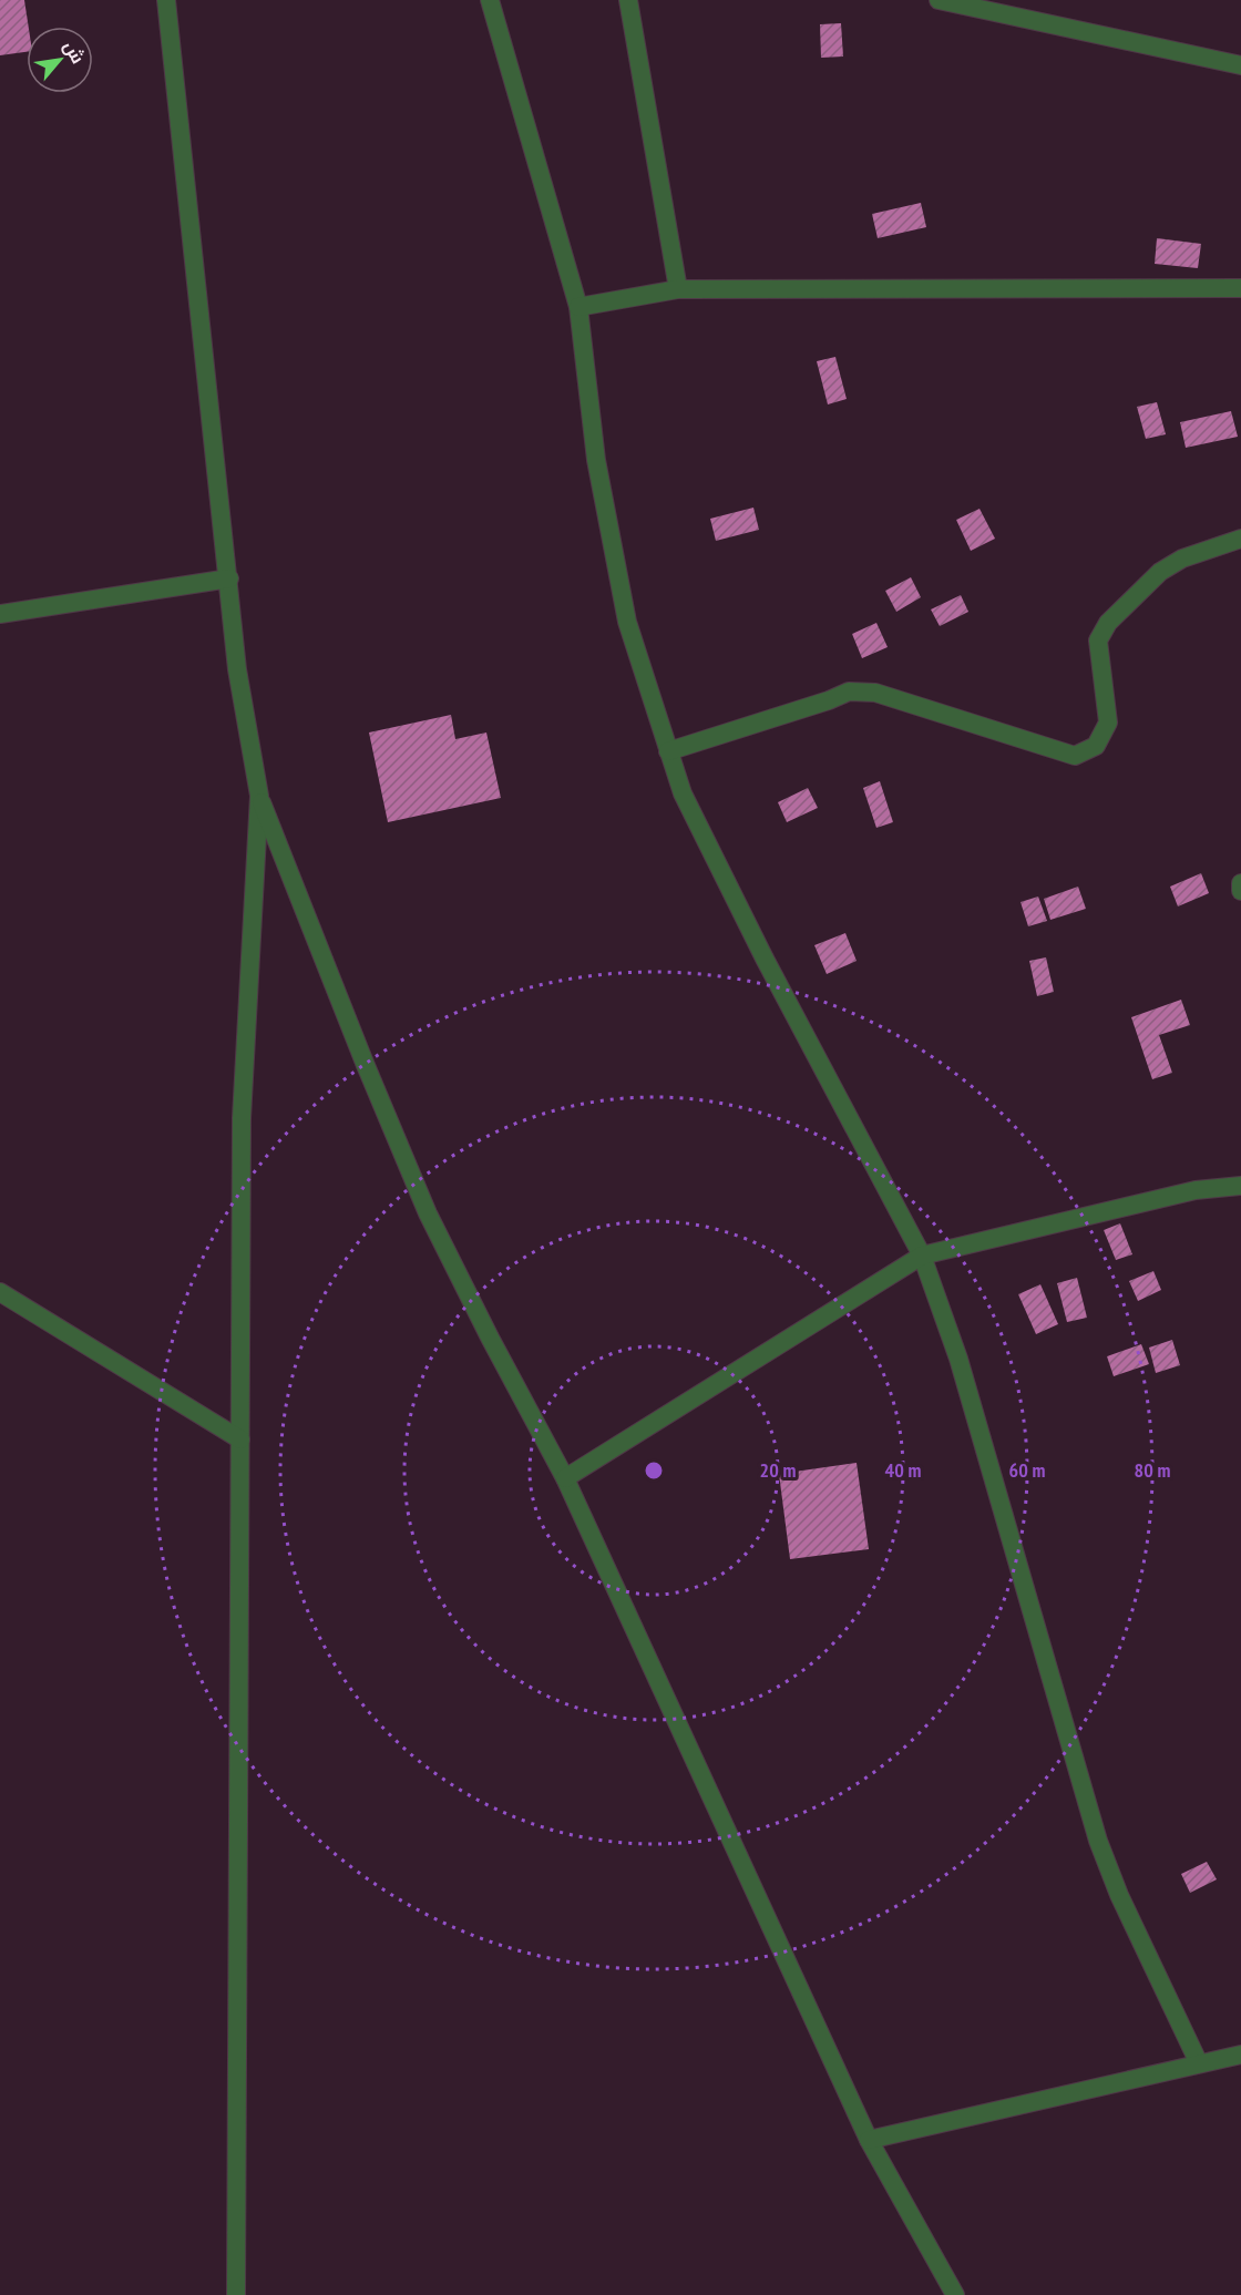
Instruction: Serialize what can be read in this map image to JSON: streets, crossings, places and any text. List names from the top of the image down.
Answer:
{
  "north": "top right",
  "rings": [
    "20 m",
    "40 m",
    "60 m",
    "80 m"
  ]
}
